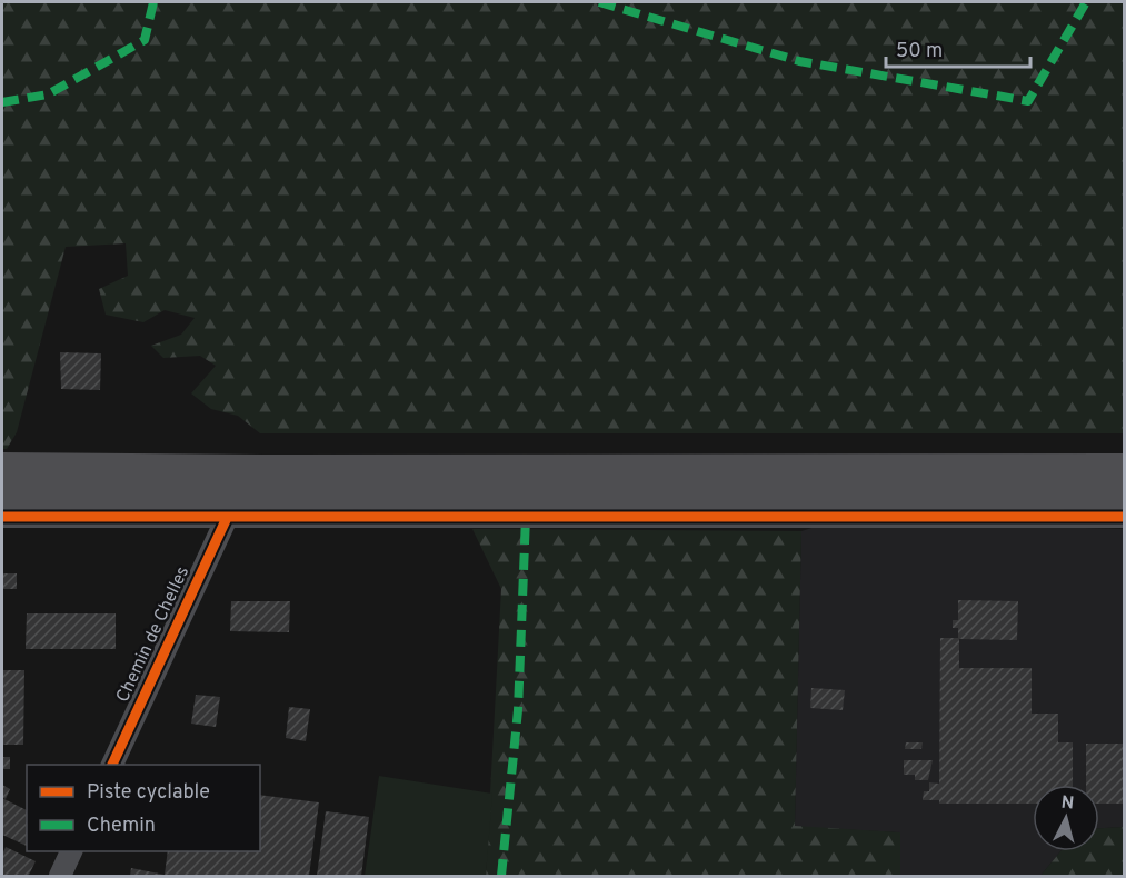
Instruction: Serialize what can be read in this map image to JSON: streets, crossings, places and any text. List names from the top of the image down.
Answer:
{
  "streets": {
    "street": ["Chemin de Chelles"]
  },
  "legend": ["Piste cyclable", "Chemin"],
  "scale_bar": "50 m",
  "north": "top"
}
